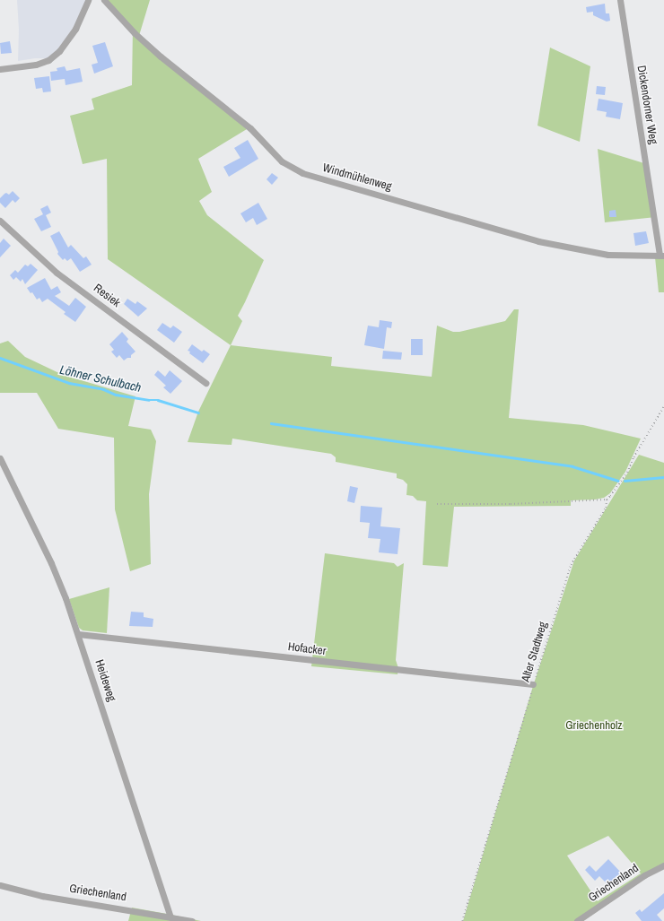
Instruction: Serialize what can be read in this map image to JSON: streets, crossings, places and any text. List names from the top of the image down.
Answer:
{
  "streets": {
    "street": [
      "Dickendorner Weg",
      "Windmühlenweg",
      "Resiek",
      "Hofacker",
      "Heideweg",
      "Griechenland"
    ],
    "path": ["Alter Stadtweg"]
  },
  "crossings": [
    ["Dickendorner Weg", "Windmühlenweg"],
    ["Hofacker", "Alter Stadtweg"],
    ["Hofacker", "Heideweg"],
    ["Heideweg", "Griechenland"]
  ],
  "water": ["Löhner Schulbach"],
  "parks": ["Griechenholz"]
}
